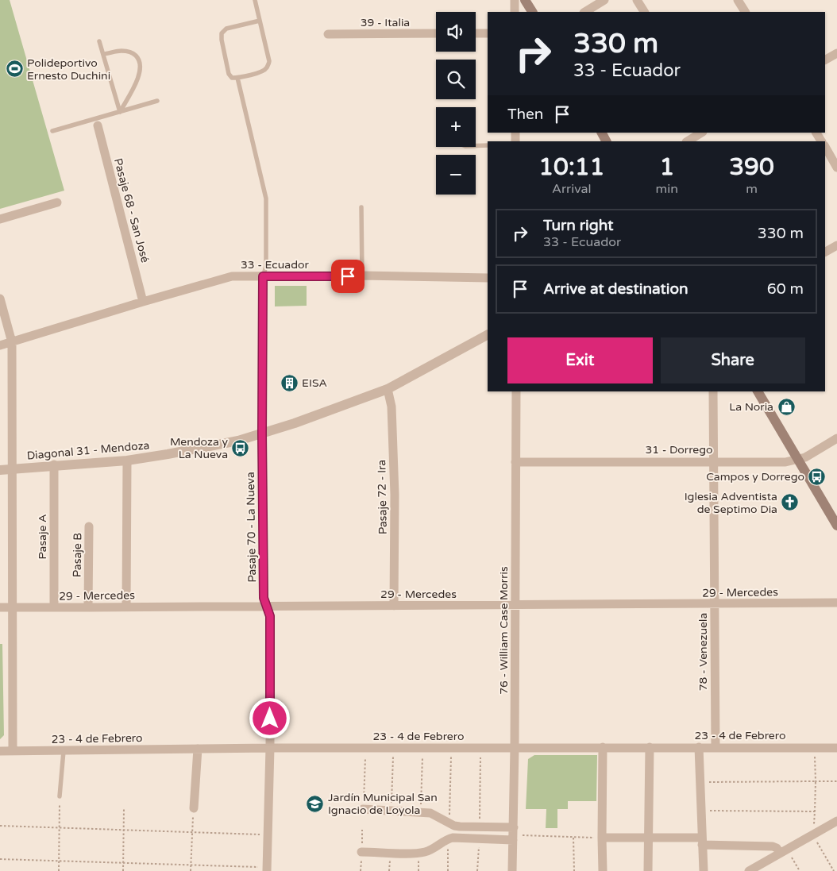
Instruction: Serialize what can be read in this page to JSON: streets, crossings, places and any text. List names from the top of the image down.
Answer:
{
  "streets": {
    "street": [
      "39 - Italia",
      "Pasaje 68 - San José",
      "33 - Ecuador",
      "31 - Dorrego",
      "Diagonal 31 - Mendoza",
      "Pasaje 72 - Ira",
      "Pasaje 70 - La Nueva",
      "Pasaje A",
      "Pasaje B",
      "29 - Mercedes",
      "76 - William Case Morris",
      "78 - Venezuela",
      "23 - 4 de Febrero"
    ]
  },
  "crossings": [
    ["Pasaje 68 - San José", "33 - Ecuador"],
    ["33 - Ecuador", "Pasaje 70 - La Nueva"],
    ["31 - Dorrego", "76 - William Case Morris"],
    ["31 - Dorrego", "78 - Venezuela"],
    ["Diagonal 31 - Mendoza", "Pasaje 72 - Ira"],
    ["Diagonal 31 - Mendoza", "Pasaje 70 - La Nueva"],
    ["Diagonal 31 - Mendoza", "Pasaje A"],
    ["Pasaje 72 - Ira", "29 - Mercedes"],
    ["Pasaje 70 - La Nueva", "29 - Mercedes"],
    ["Pasaje 70 - La Nueva", "23 - 4 de Febrero"],
    ["Pasaje A", "29 - Mercedes"],
    ["Pasaje B", "29 - Mercedes"],
    ["29 - Mercedes", "76 - William Case Morris"],
    ["29 - Mercedes", "78 - Venezuela"],
    ["76 - William Case Morris", "23 - 4 de Febrero"],
    ["78 - Venezuela", "23 - 4 de Febrero"]
  ],
  "places": {
    "sports": ["Polideportivo Ernesto Duchini"],
    "building": ["EISA"],
    "shop": ["La Noria"],
    "bus stop": ["Mendoza y La Nueva", "Campos y Dorrego"],
    "church": ["Iglesia Adventista de Septimo Dia"],
    "school or university": ["Jardín Municipal San Ignacio de Loyola"]
  },
  "page": {
    "map_buttons": ["+", "−"],
    "turn": ["330 m", "33 - Ecuador"],
    "then": "Then",
    "eta": [
      "10:11",
      "Arrival",
      "1",
      "min",
      "390",
      "m"
    ],
    "list": [
      {
        "name": "Turn right",
        "note": "33 - Ecuador",
        "value": "330 m"
      },
      {
        "name": "Arrive at destination",
        "value": "60 m"
      }
    ],
    "buttons": ["Exit", "Share"]
  }
}
